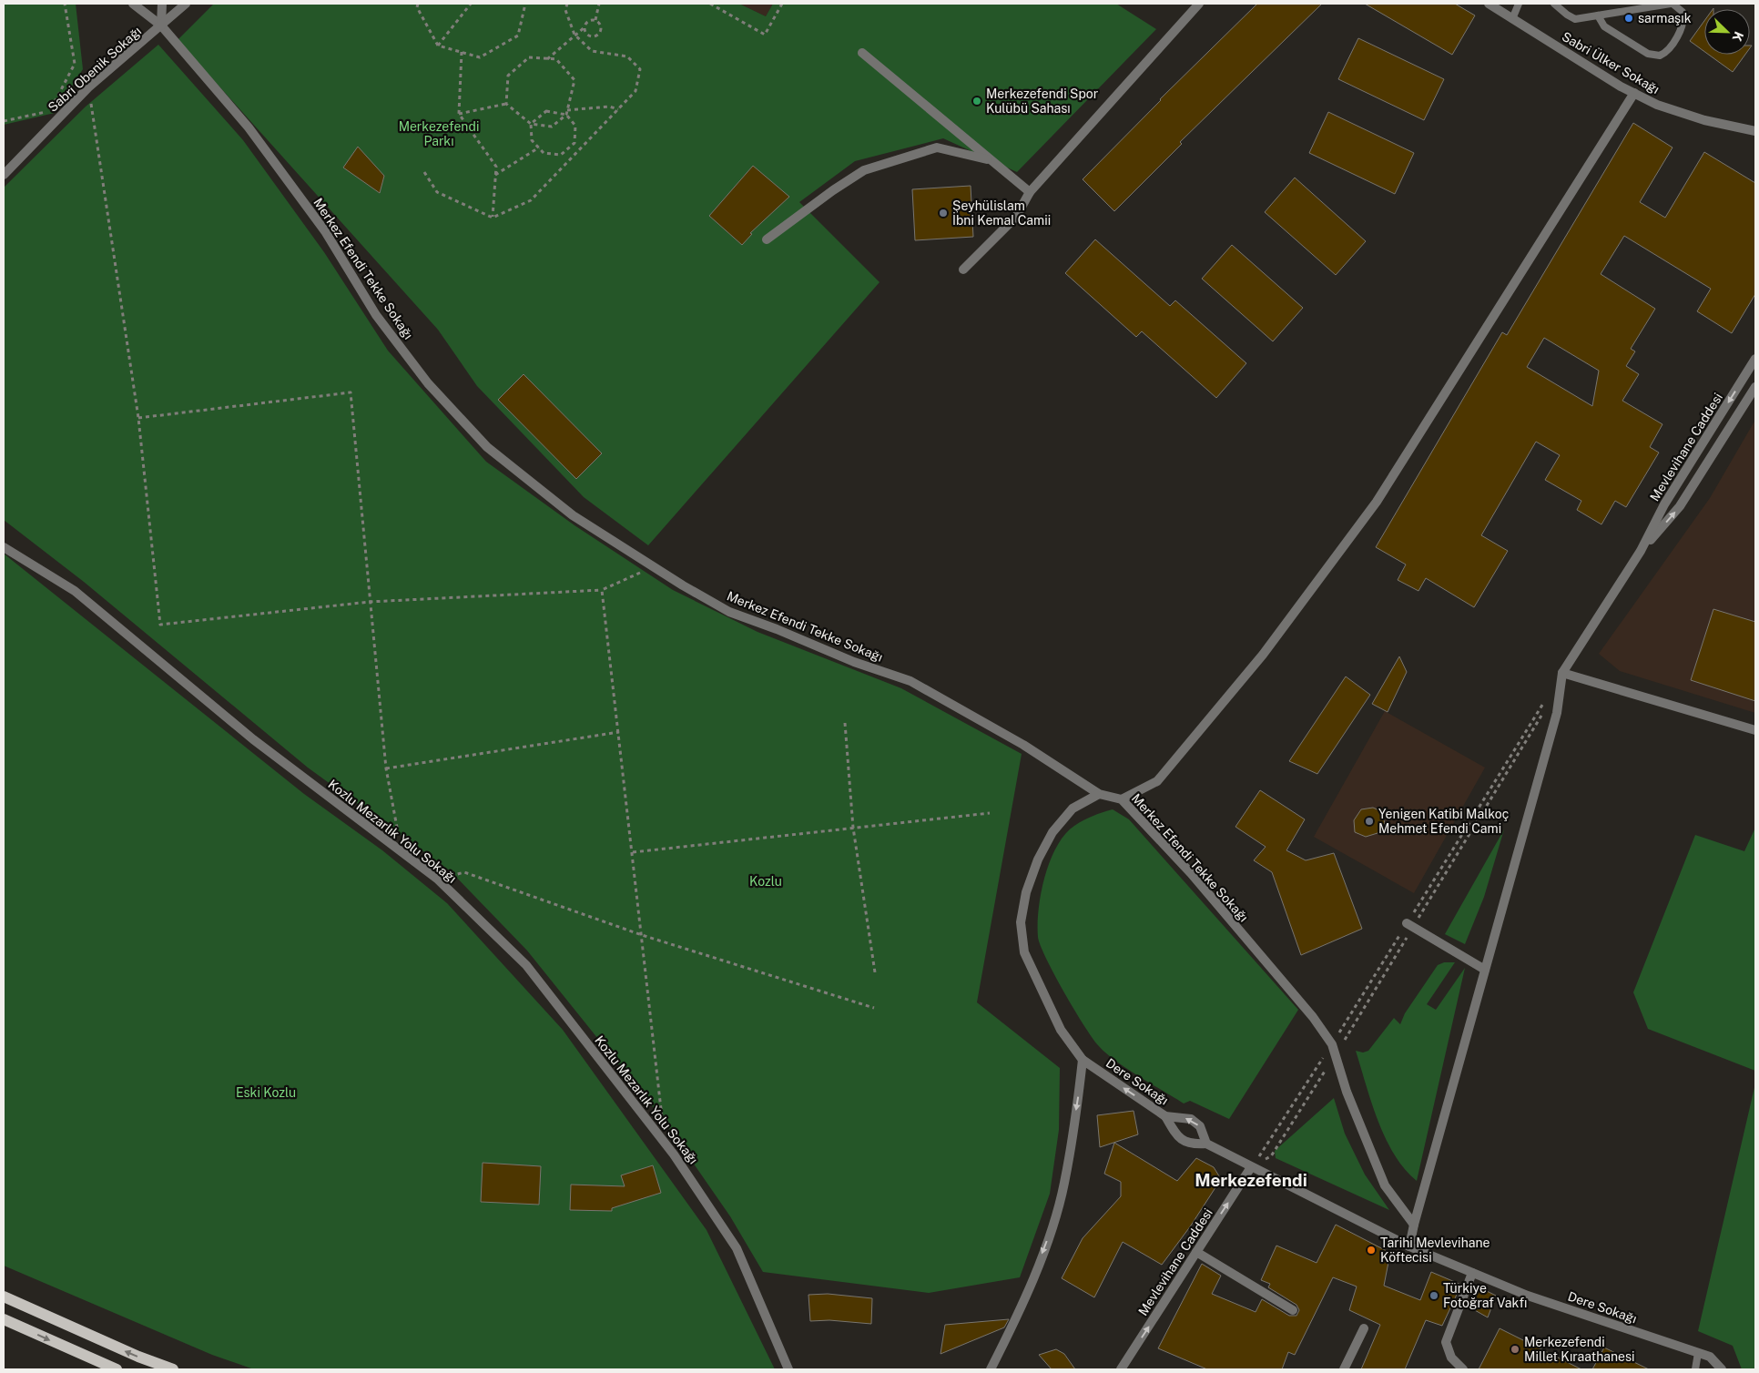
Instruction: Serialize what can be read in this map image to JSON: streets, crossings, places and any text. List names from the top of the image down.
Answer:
{
  "streets": {
    "street": [
      "Sabri Ülker Sokağı",
      "Sabri Obenik Sokağı",
      "Merkez Efendi Tekke Sokağı",
      "Mevlevihane Caddesi",
      "Kozlu Mezarlık Yolu Sokağı",
      "Dere Sokağı"
    ]
  },
  "crossings": [
    ["Sabri Obenik Sokağı", "Merkez Efendi Tekke Sokağı"],
    ["Merkez Efendi Tekke Sokağı", "Dere Sokağı"],
    ["Mevlevihane Caddesi", "Dere Sokağı"]
  ],
  "districts": ["Merkezefendi"],
  "parks": ["Merkezefendi Parkı", "Kozlu", "Eski Kozlu"],
  "places": [
    "sarmaşık",
    "Merkezefendi Spor Kulübü Sahası",
    "Şeyhülislam İbni Kemal Camii",
    "Yenigen Katibi Malkoç Mehmet Efendi Cami",
    "Tarihi Mevlevihane Köftecisi",
    "Türkiye Fotoğraf Vakfı",
    "Merkezefendi Millet Kıraathanesi"
  ],
  "north": "bottom right"
}
